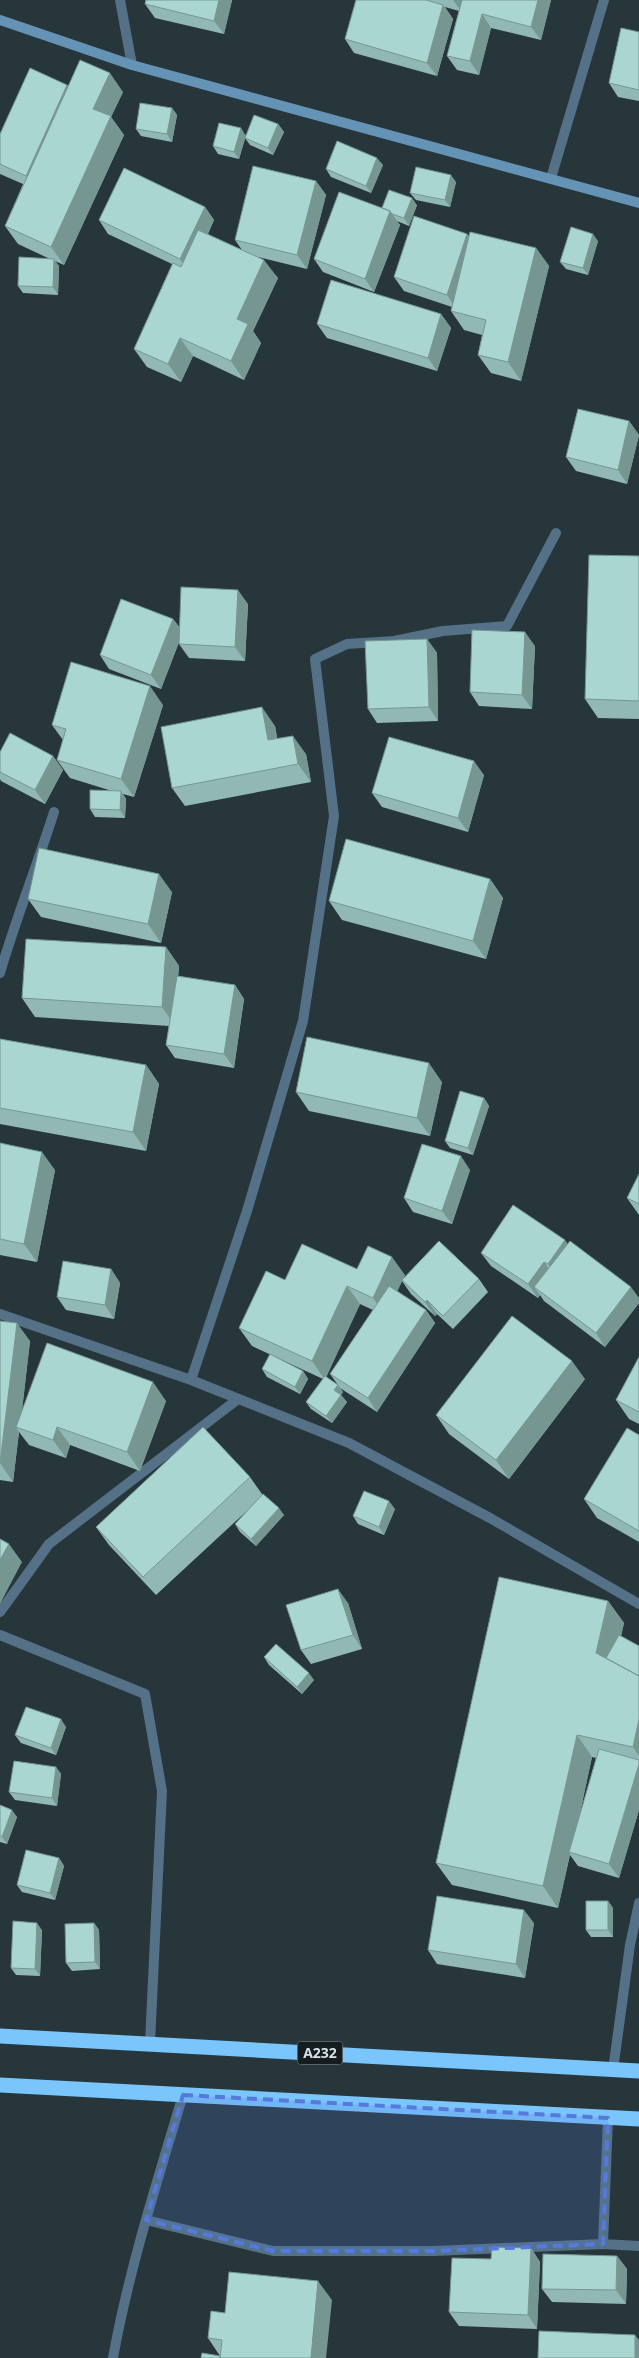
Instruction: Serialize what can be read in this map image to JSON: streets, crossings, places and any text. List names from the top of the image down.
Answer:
{
  "streets": {
    "highway": ["A232"]
  }
}
